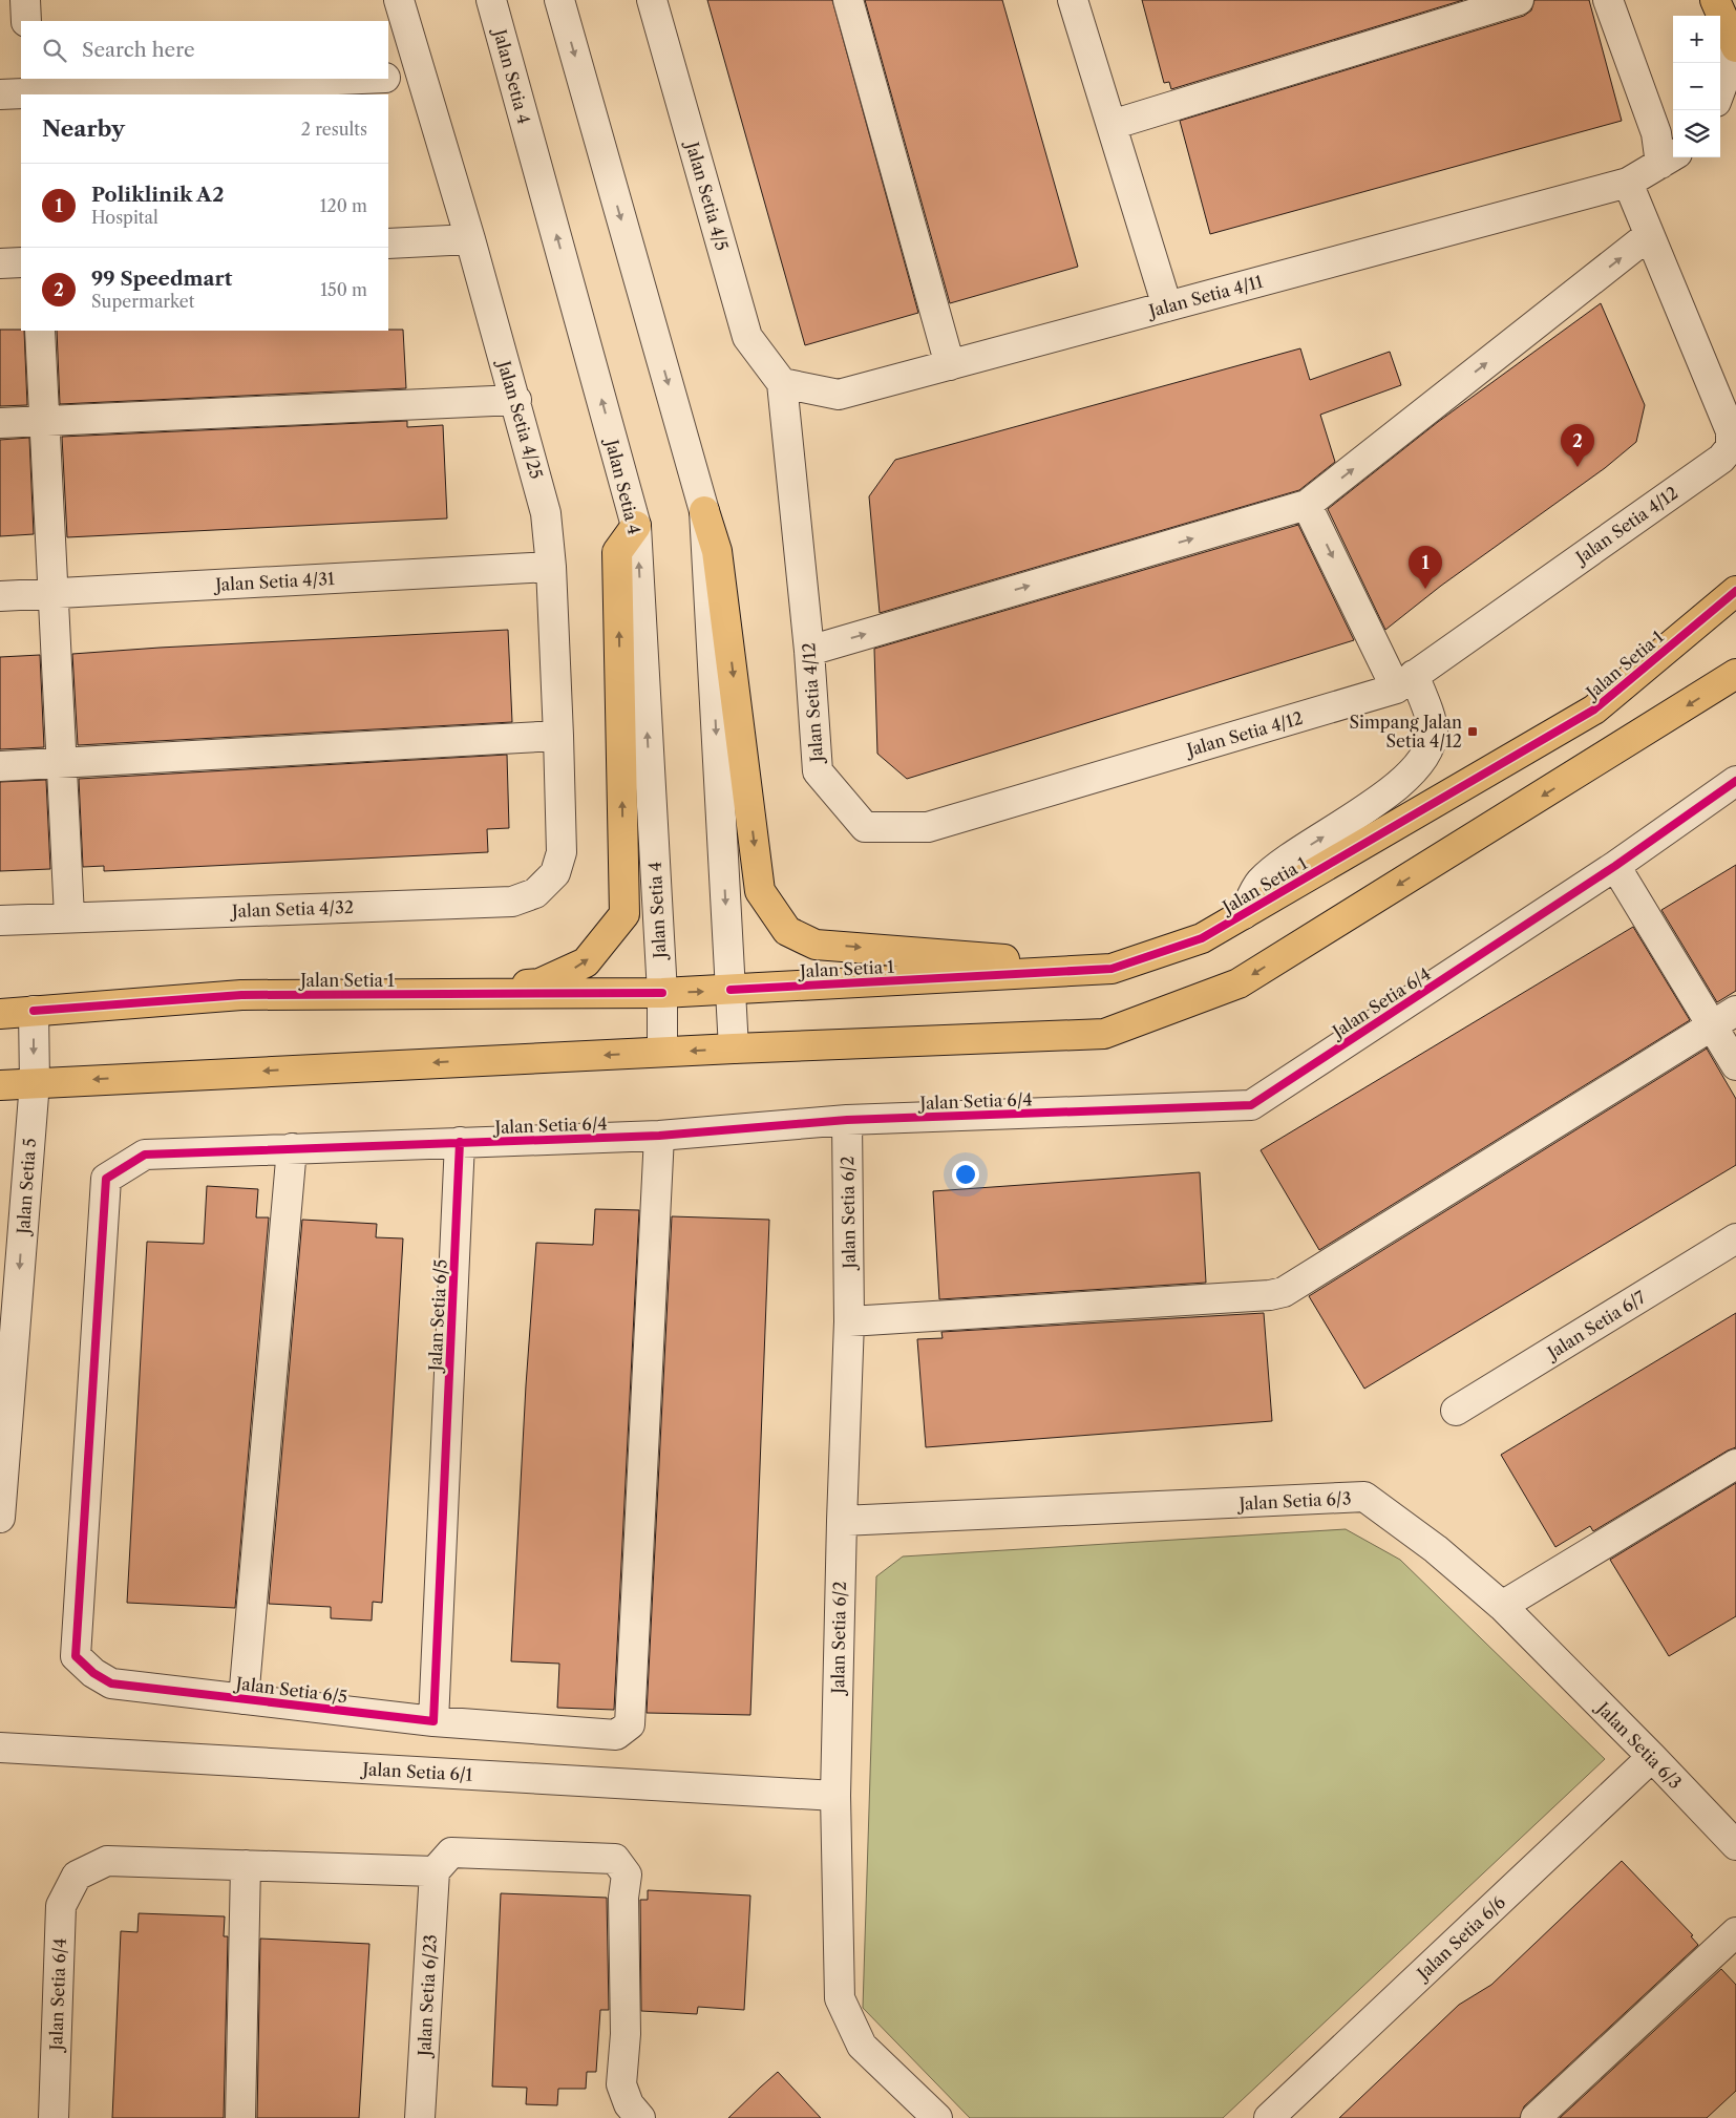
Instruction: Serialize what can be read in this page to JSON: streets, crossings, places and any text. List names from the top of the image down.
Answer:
{
  "streets": {
    "main road": ["Jalan Setia 1"],
    "street": [
      "Jalan Setia 4",
      "Jalan Setia 4/5",
      "Jalan Setia 4/11",
      "Jalan Setia 4/25",
      "Jalan Setia 4/12",
      "Jalan Setia 4/31",
      "Jalan Setia 4/32",
      "Jalan Setia 6/4",
      "Jalan Setia 5",
      "Jalan Setia 6/2",
      "Jalan Setia 6/5",
      "Jalan Setia 6/7",
      "Jalan Setia 6/3",
      "Jalan Setia 6/1",
      "Jalan Setia 6/6",
      "Jalan Setia 6/23"
    ]
  },
  "crossings": [
    ["Jalan Setia 4", "Jalan Setia 1"],
    ["Jalan Setia 4/5", "Jalan Setia 4/11"],
    ["Jalan Setia 4/5", "Jalan Setia 4/12"],
    ["Jalan Setia 4/11", "Jalan Setia 4/12"],
    ["Jalan Setia 4/25", "Jalan Setia 4/31"],
    ["Jalan Setia 4/25", "Jalan Setia 4/32"],
    ["Jalan Setia 1", "Jalan Setia 5"],
    ["Jalan Setia 6/4", "Jalan Setia 6/2"],
    ["Jalan Setia 6/4", "Jalan Setia 6/5"],
    ["Jalan Setia 6/2", "Jalan Setia 6/3"],
    ["Jalan Setia 6/2", "Jalan Setia 6/1"],
    ["Jalan Setia 6/3", "Jalan Setia 6/6"]
  ],
  "places": {
    "transit": ["Simpang Jalan Setia 4/12"]
  },
  "page": {
    "map_buttons": ["+", "−"],
    "search": "Search here",
    "heading": ["Nearby", "2 results"],
    "list": [
      {
        "mark": "1",
        "name": "Poliklinik A2",
        "note": "Hospital",
        "value": "120 m"
      },
      {
        "mark": "2",
        "name": "99 Speedmart",
        "note": "Supermarket",
        "value": "150 m"
      }
    ],
    "pins": ["2", "1"]
  }
}
